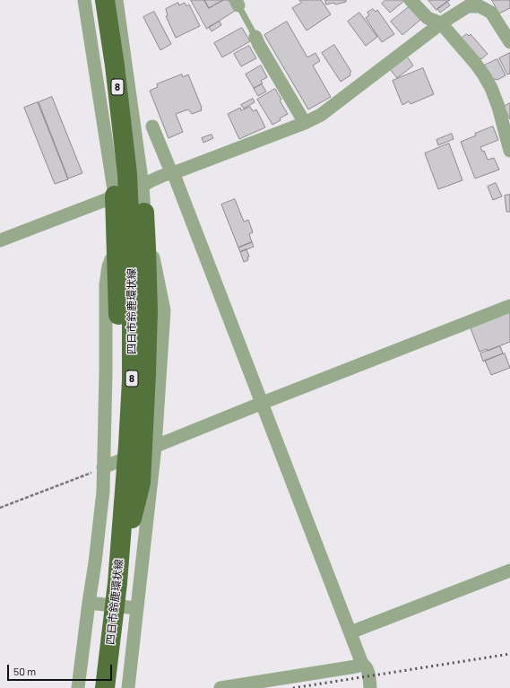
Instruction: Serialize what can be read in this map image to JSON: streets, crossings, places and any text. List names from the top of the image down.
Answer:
{
  "streets": {
    "main road": ["8", "四日市鈴鹿環状線"]
  },
  "crossings": [
    ["8", "四日市鈴鹿環状線"]
  ],
  "scale_bar": "50 m"
}
